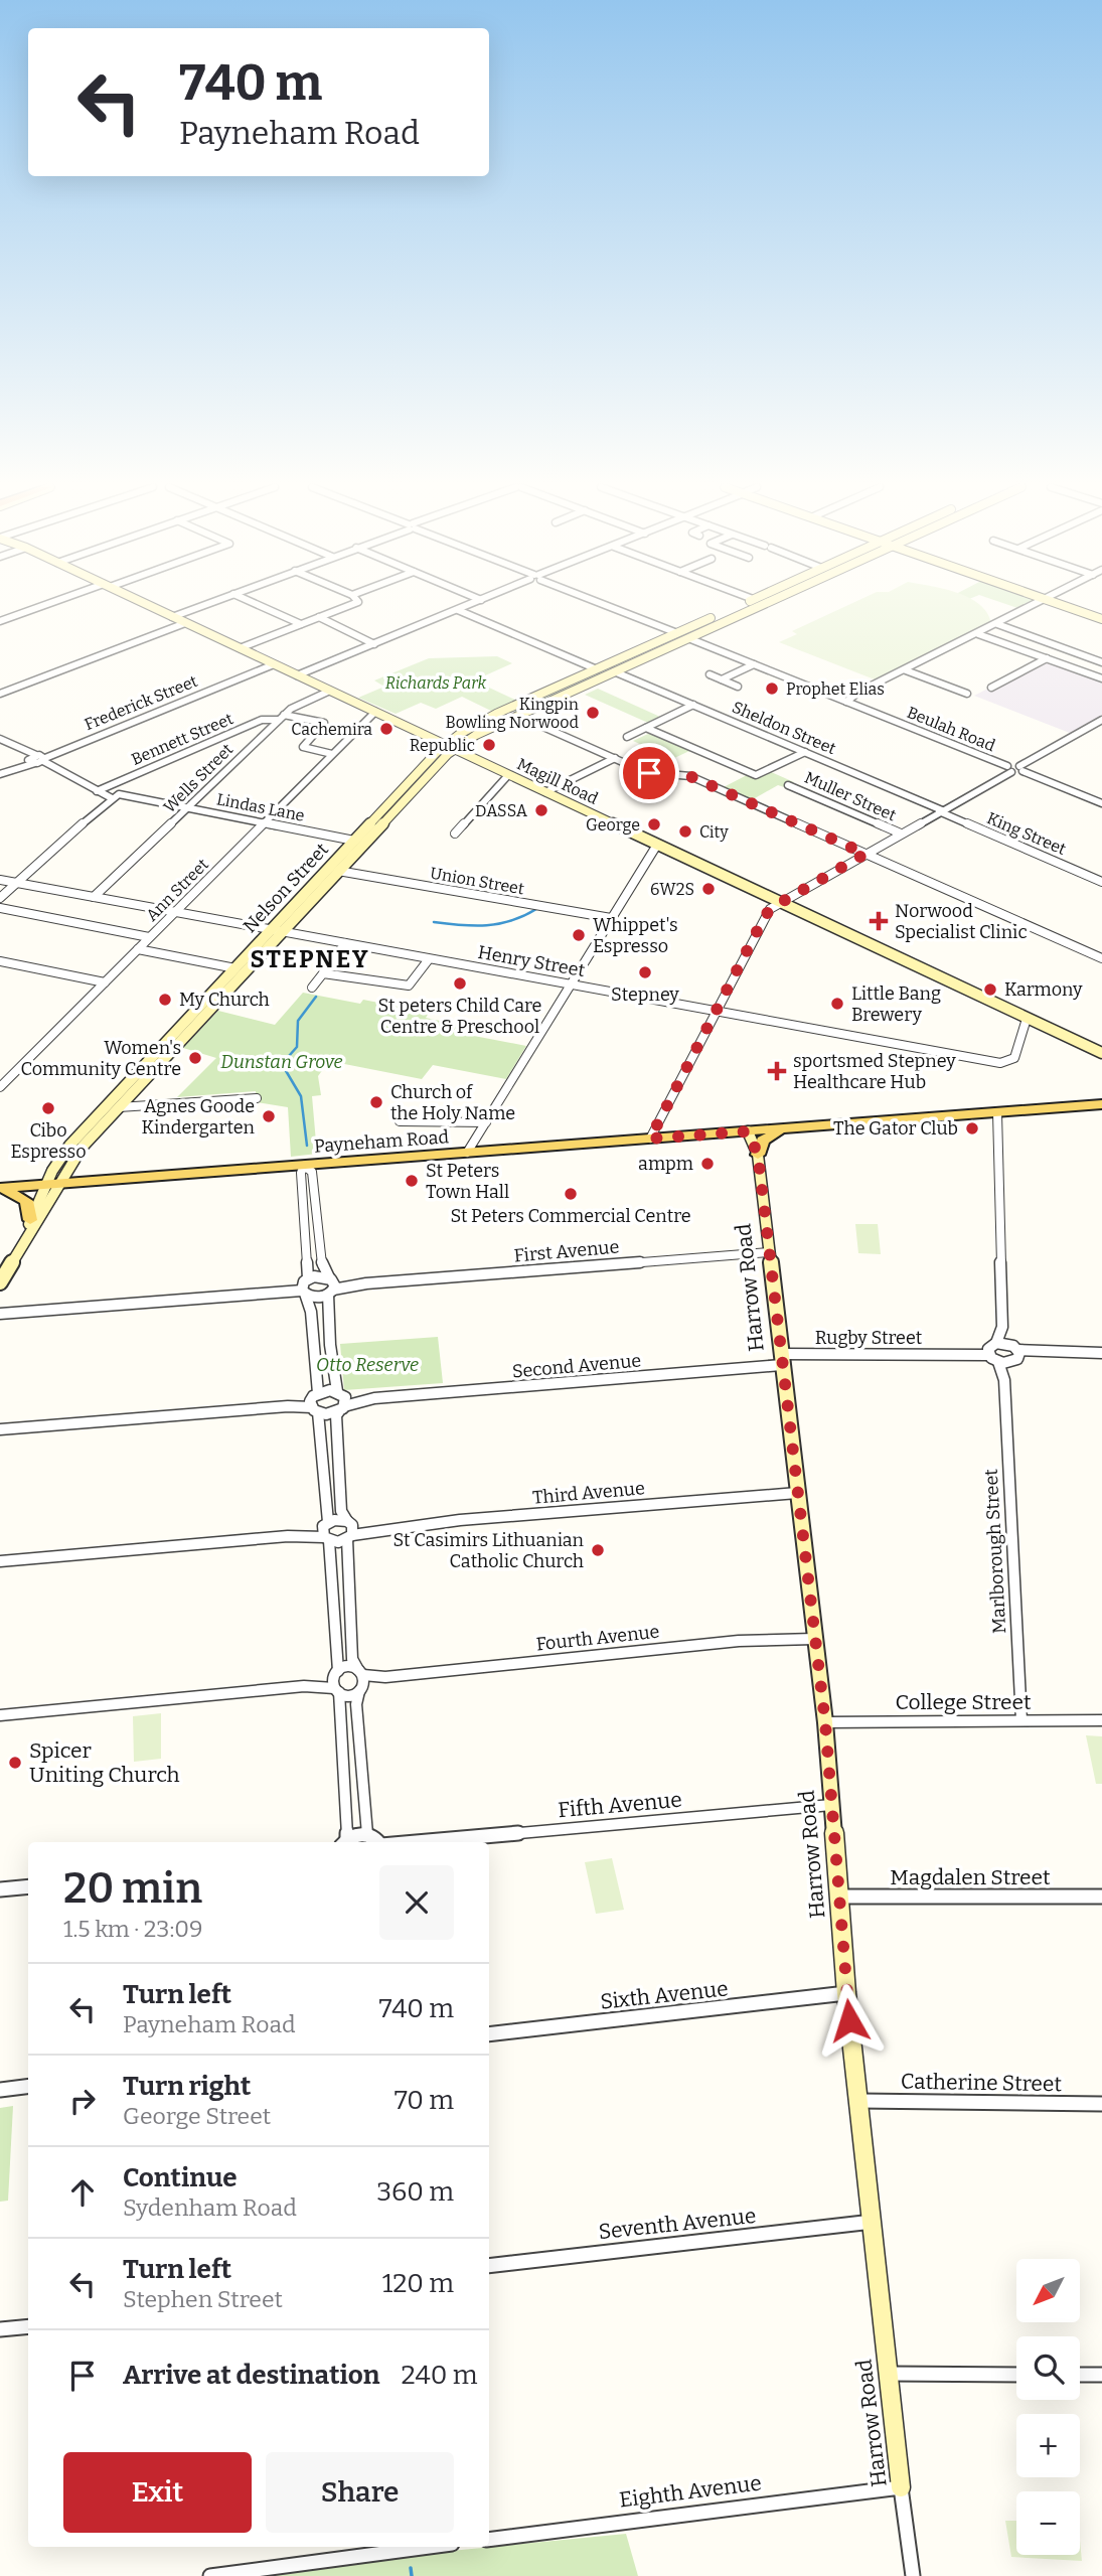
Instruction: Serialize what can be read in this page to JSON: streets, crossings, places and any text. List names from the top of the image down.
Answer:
{
  "streets": {
    "main road": [
      "Magill Road",
      "Nelson Street",
      "Payneham Road",
      "Harrow Road"
    ],
    "street": [
      "Frederick Street",
      "Sheldon Street",
      "Beulah Road",
      "Bennett Street",
      "Wells Street",
      "Muller Street",
      "Lindas Lane",
      "King Street",
      "Union Street",
      "Ann Street",
      "Henry Street",
      "First Avenue",
      "Rugby Street",
      "Second Avenue",
      "Third Avenue",
      "Marlborough Street",
      "Fourth Avenue",
      "College Street",
      "Fifth Avenue",
      "Magdalen Street",
      "Sixth Avenue",
      "Catherine Street",
      "Seventh Avenue",
      "Eighth Avenue"
    ]
  },
  "crossings": [
    ["Frederick Street", "Magill Road"],
    ["Frederick Street", "Lindas Lane"],
    ["Sheldon Street", "King Street"],
    ["Bennett Street", "Wells Street"],
    ["Bennett Street", "Lindas Lane"],
    ["Wells Street", "Magill Road"],
    ["Wells Street", "Lindas Lane"],
    ["Wells Street", "Henry Street"],
    ["Magill Road", "Nelson Street"],
    ["Magill Road", "Ann Street"],
    ["Magill Road", "Henry Street"],
    ["Lindas Lane", "Nelson Street"],
    ["Lindas Lane", "Ann Street"],
    ["Union Street", "Nelson Street"],
    ["Nelson Street", "Henry Street"],
    ["Nelson Street", "Payneham Road"],
    ["Ann Street", "Henry Street"],
    ["Payneham Road", "Harrow Road"],
    ["First Avenue", "Harrow Road"],
    ["Harrow Road", "Rugby Street"],
    ["Harrow Road", "Second Avenue"],
    ["Harrow Road", "Third Avenue"],
    ["Harrow Road", "Fourth Avenue"],
    ["Harrow Road", "College Street"],
    ["Harrow Road", "Fifth Avenue"],
    ["Harrow Road", "Magdalen Street"],
    ["Harrow Road", "Sixth Avenue"],
    ["Harrow Road", "Catherine Street"],
    ["Harrow Road", "Seventh Avenue"],
    ["Harrow Road", "Eighth Avenue"],
    ["Rugby Street", "Second Avenue"],
    ["Marlborough Street", "College Street"]
  ],
  "districts": ["STEPNEY"],
  "parks": ["Richards Park", "Dunstan Grove", "Otto Reserve"],
  "places": {
    "other": [
      "Prophet Elias",
      "Kingpin Bowling Norwood",
      "Cachemira",
      "Republic",
      "DASSA",
      "George",
      "City",
      "6W2S",
      "Whippet's Espresso",
      "Stepney",
      "St peters Child Care Centre & Preschool",
      "Karmony",
      "My Church",
      "Little Bang Brewery",
      "Women's Community Centre",
      "Church of the Holy Name",
      "Cibo Espresso",
      "Agnes Goode Kindergarten",
      "The Gator Club",
      "ampm",
      "St Peters Town Hall",
      "St Peters Commercial Centre",
      "St Casimirs Lithuanian Catholic Church",
      "Spicer Uniting Church"
    ],
    "health": ["Norwood Specialist Clinic", "sportsmed Stepney Healthcare Hub"]
  },
  "north": "bottom left",
  "page": {
    "turn": ["740 m", "Payneham Road"],
    "heading": ["20 min", "1.5 km · 23:09"],
    "list": [
      {
        "name": "Turn left",
        "note": "Payneham Road",
        "value": "740 m"
      },
      {
        "name": "Turn right",
        "note": "George Street",
        "value": "70 m"
      },
      {
        "name": "Continue",
        "note": "Sydenham Road",
        "value": "360 m"
      },
      {
        "name": "Turn left",
        "note": "Stephen Street",
        "value": "120 m"
      },
      {
        "name": "Arrive at destination",
        "value": "240 m"
      }
    ],
    "map_buttons": ["+", "−"],
    "buttons": ["Exit", "Share"]
  }
}
